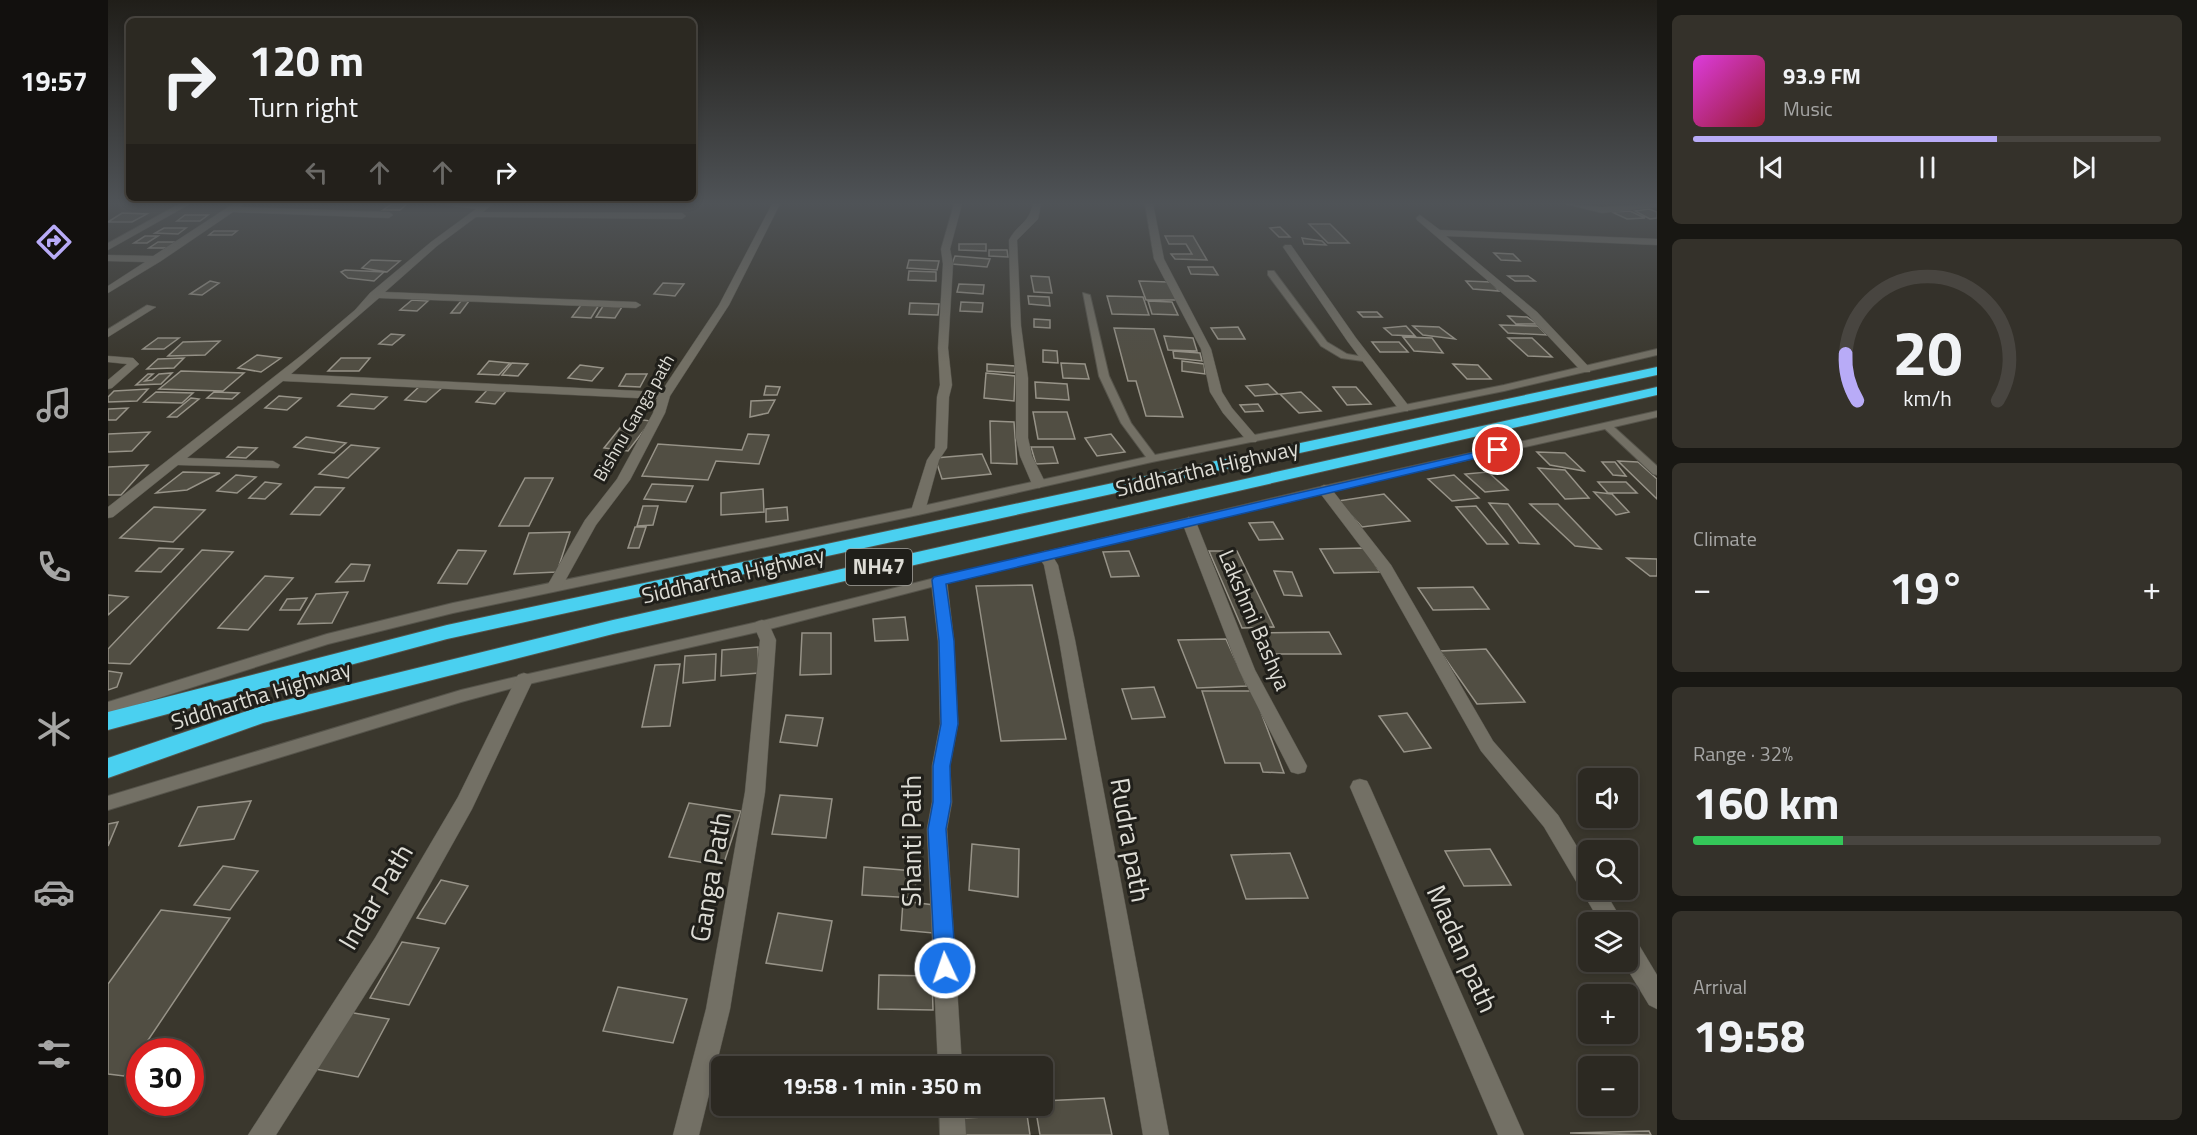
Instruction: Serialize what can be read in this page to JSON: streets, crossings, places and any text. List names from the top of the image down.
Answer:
{
  "streets": {
    "highway": ["Siddhartha Highway", "NH47"],
    "street": [
      "Bishnu Ganga path",
      "Lakshmi Bashya",
      "Rudra path",
      "Shanti Path",
      "Ganga Path",
      "Indar Path",
      "Madan path"
    ]
  },
  "page": {
    "tabs": "19:57",
    "turn": ["120 m", "Turn right"],
    "song": ["93.9 FM", "Music"],
    "tile": [
      "Climate",
      ["Range · 32%", "160 km"],
      ["Arrival", "19:58"]
    ],
    "heat": ["−", "19°", "+"],
    "map_buttons": ["+", "−"],
    "limit": "30",
    "trip": "19:58 · 1 min · 350 m",
    "gauge": ["20", "km/h"]
  }
}
